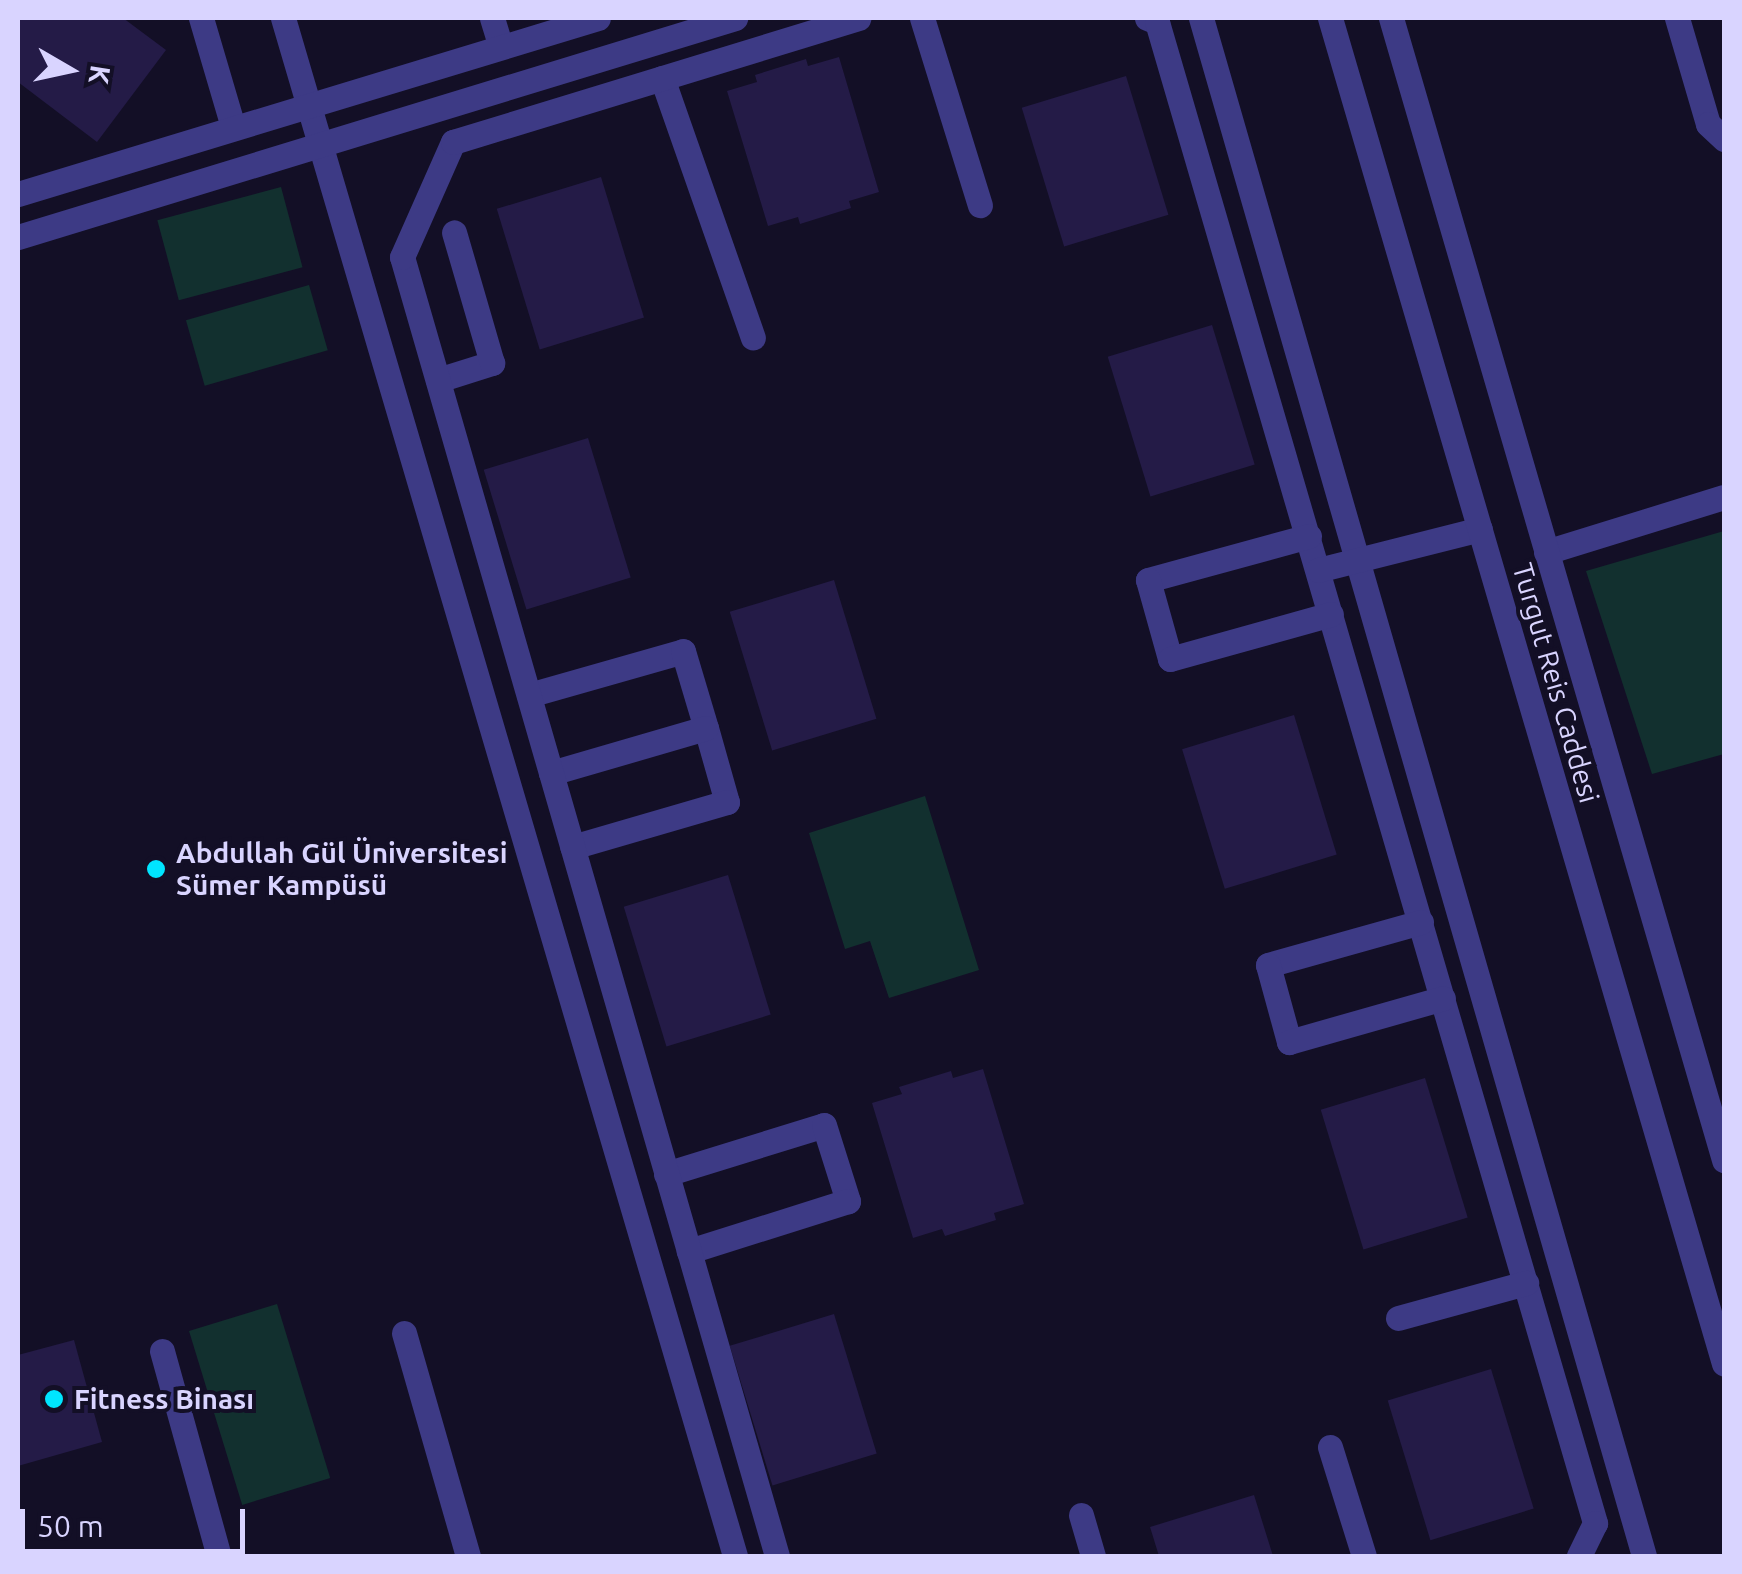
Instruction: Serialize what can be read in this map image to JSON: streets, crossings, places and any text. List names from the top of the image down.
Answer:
{
  "streets": {
    "street": ["Turgut Reis Caddesi"]
  },
  "places": ["Abdullah Gül Üniversitesi Sümer Kampüsü", "Fitness Binası"],
  "scale_bar": "50 m",
  "north": "right"
}
